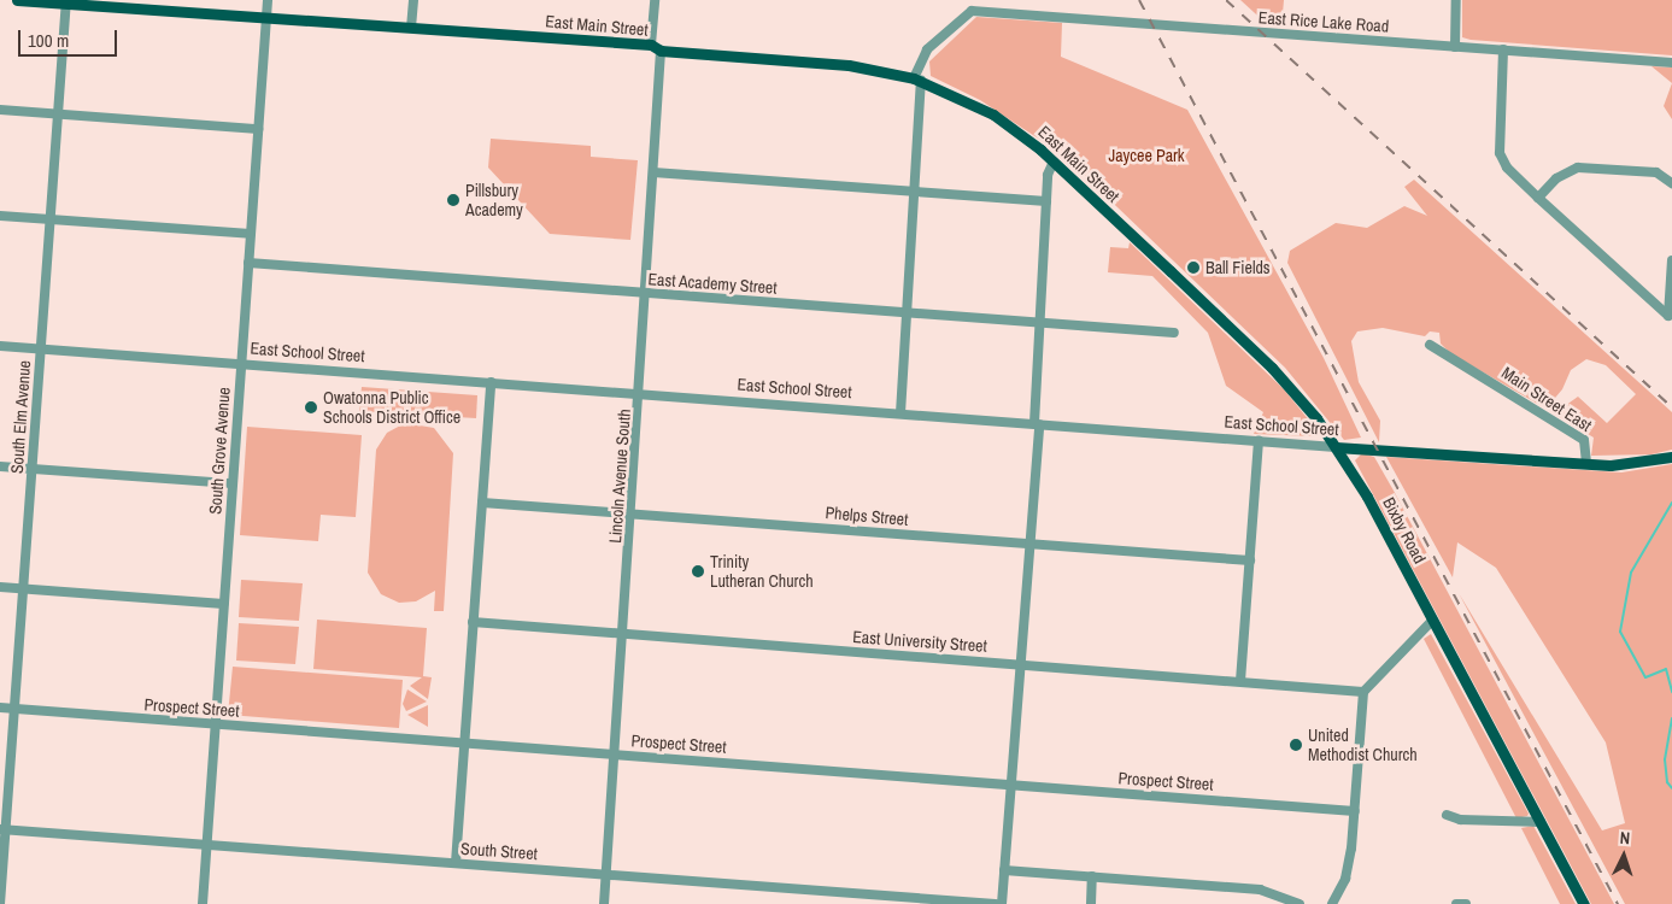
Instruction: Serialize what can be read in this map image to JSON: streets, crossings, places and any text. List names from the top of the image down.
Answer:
{
  "streets": {
    "main road": ["East Main Street", "East School Street", "Bixby Road"],
    "street": [
      "East Rice Lake Road",
      "East Academy Street",
      "Main Street East",
      "South Elm Avenue",
      "South Grove Avenue",
      "Lincoln Avenue South",
      "Phelps Street",
      "East University Street",
      "Prospect Street",
      "South Street"
    ]
  },
  "crossings": [
    ["East Main Street", "South Elm Avenue"],
    ["East Main Street", "South Grove Avenue"],
    ["East Main Street", "Lincoln Avenue South"],
    ["East Main Street", "Bixby Road"],
    ["East Academy Street", "South Grove Avenue"],
    ["East Academy Street", "Lincoln Avenue South"],
    ["East School Street", "Main Street East"],
    ["East School Street", "South Elm Avenue"],
    ["East School Street", "South Grove Avenue"],
    ["East School Street", "Lincoln Avenue South"],
    ["East School Street", "Bixby Road"],
    ["South Elm Avenue", "Prospect Street"],
    ["South Elm Avenue", "South Street"],
    ["South Grove Avenue", "Prospect Street"],
    ["South Grove Avenue", "South Street"],
    ["Lincoln Avenue South", "Phelps Street"],
    ["Lincoln Avenue South", "East University Street"],
    ["Lincoln Avenue South", "Prospect Street"],
    ["Lincoln Avenue South", "South Street"]
  ],
  "parks": ["Jaycee Park"],
  "places": [
    "Pillsbury Academy",
    "Ball Fields",
    "Owatonna Public Schools District Office",
    "Trinity Lutheran Church",
    "United Methodist Church"
  ],
  "scale_bar": "100 m",
  "north": "top"
}
